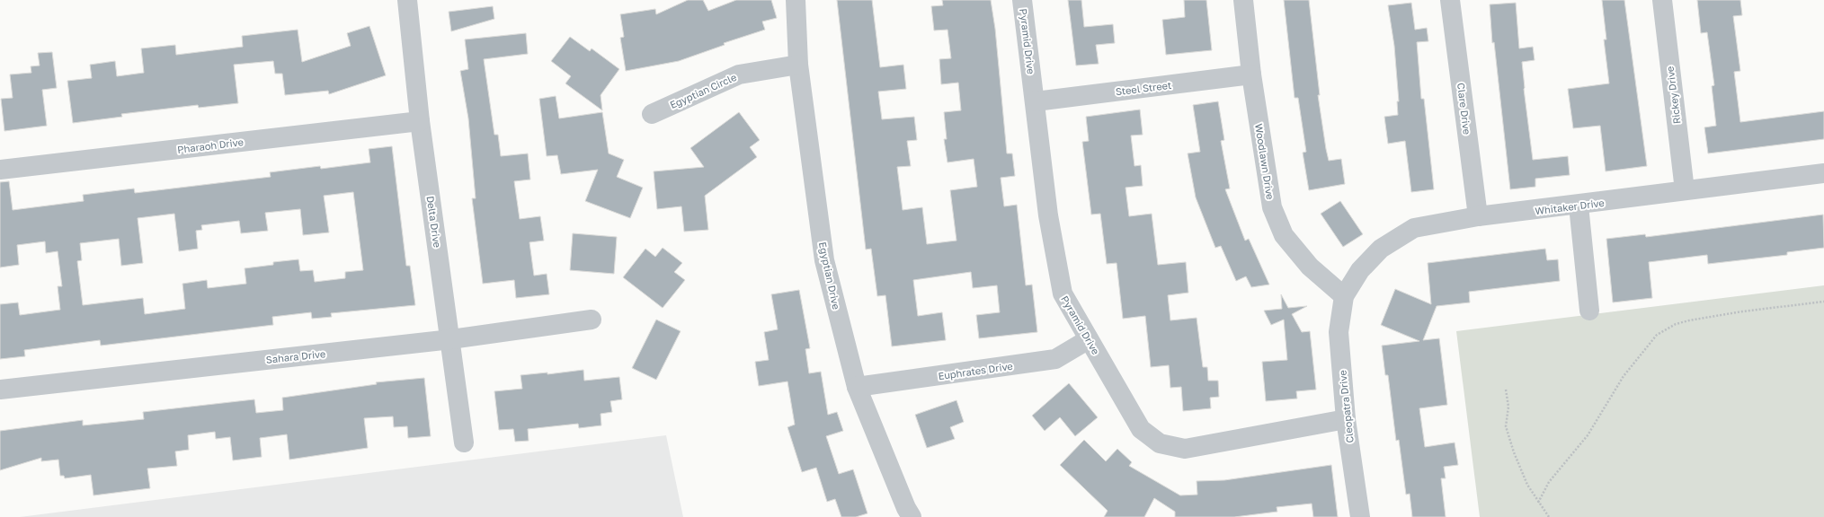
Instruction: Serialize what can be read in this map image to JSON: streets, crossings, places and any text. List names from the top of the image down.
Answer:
{
  "streets": {
    "street": [
      "Pyramid Drive",
      "Steel Street",
      "Egyptian Circle",
      "Rickey Drive",
      "Clare Drive",
      "Pharaoh Drive",
      "Woodlawn Drive",
      "Whitaker Drive",
      "Delta Drive",
      "Egyptian Drive",
      "Sahara Drive",
      "Euphrates Drive",
      "Cleopatra Drive"
    ]
  },
  "crossings": [
    ["Pyramid Drive", "Steel Street"],
    ["Pyramid Drive", "Euphrates Drive"],
    ["Pyramid Drive", "Cleopatra Drive"],
    ["Steel Street", "Woodlawn Drive"],
    ["Egyptian Circle", "Egyptian Drive"],
    ["Rickey Drive", "Whitaker Drive"],
    ["Clare Drive", "Whitaker Drive"],
    ["Pharaoh Drive", "Delta Drive"],
    ["Woodlawn Drive", "Whitaker Drive"],
    ["Woodlawn Drive", "Cleopatra Drive"],
    ["Whitaker Drive", "Cleopatra Drive"],
    ["Delta Drive", "Sahara Drive"],
    ["Egyptian Drive", "Euphrates Drive"]
  ]
}
